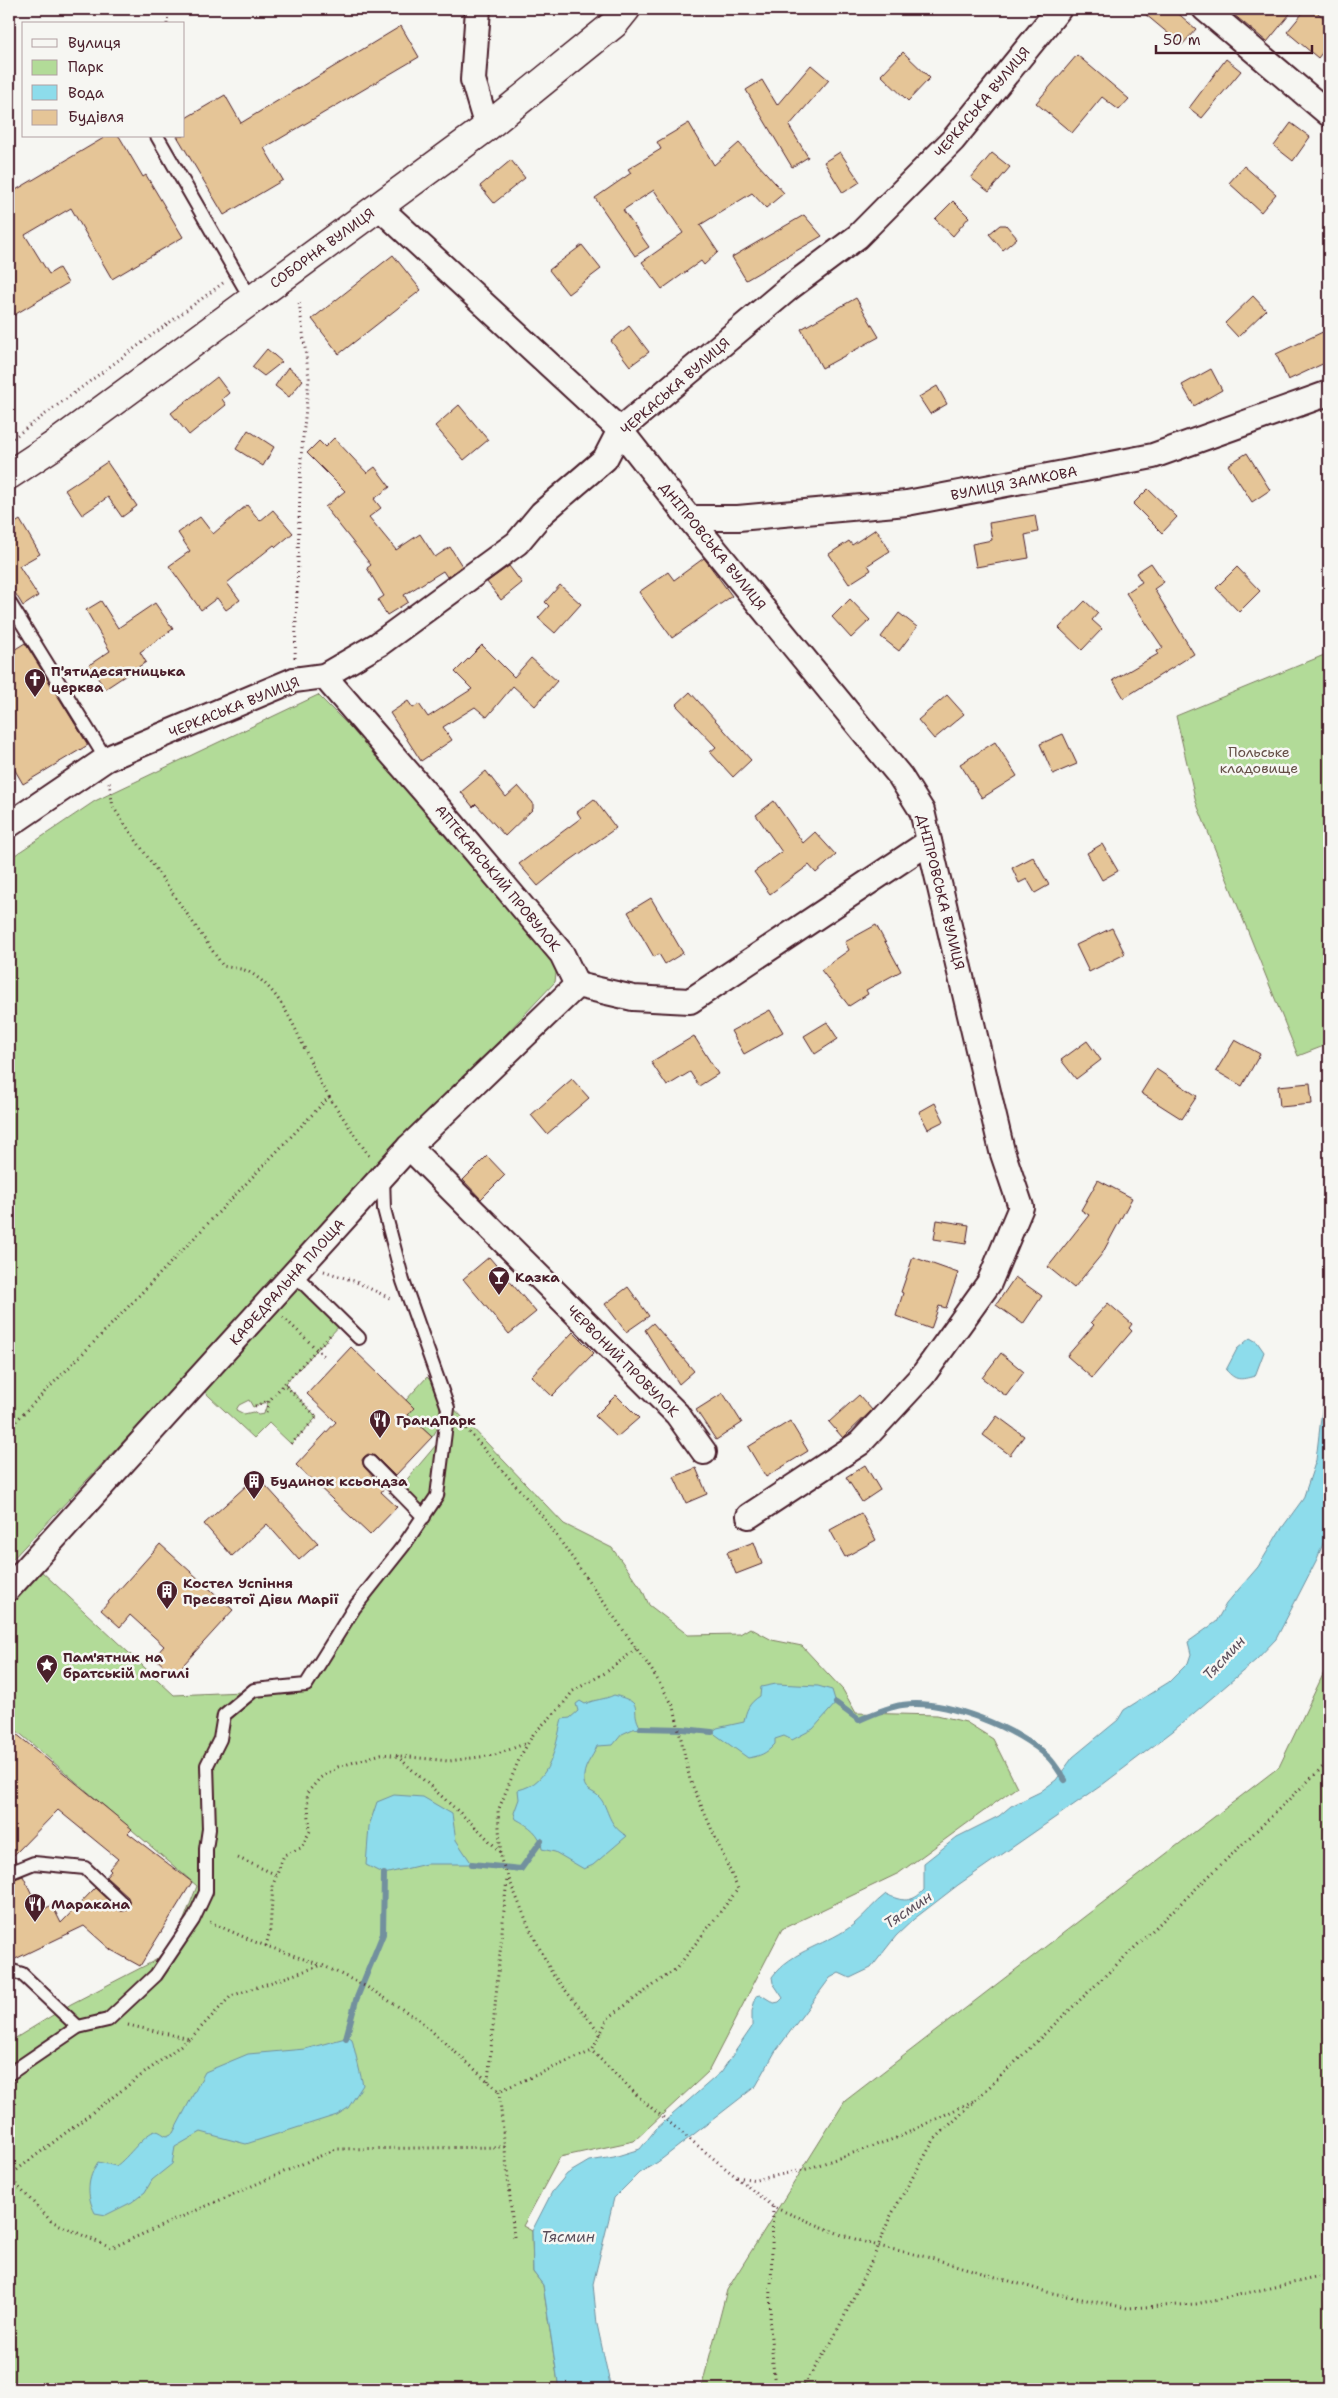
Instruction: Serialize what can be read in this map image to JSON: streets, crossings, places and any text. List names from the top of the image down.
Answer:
{
  "streets": {
    "main road": ["СОБОРНА ВУЛИЦЯ"],
    "street": [
      "ЧЕРКАСЬКА ВУЛИЦЯ",
      "ВУЛИЦЯ ЗАМКОВА",
      "ДНІПРОВСЬКА ВУЛИЦЯ",
      "АПТЕКАРСЬКИЙ ПРОВУЛОК",
      "КАФЕДРАЛЬНА ПЛОЩА",
      "ЧЕРВОНИЙ ПРОВУЛОК"
    ]
  },
  "crossings": [
    ["ЧЕРКАСЬКА ВУЛИЦЯ", "ДНІПРОВСЬКА ВУЛИЦЯ"],
    ["ЧЕРКАСЬКА ВУЛИЦЯ", "АПТЕКАРСЬКИЙ ПРОВУЛОК"],
    ["СОБОРНА ВУЛИЦЯ", "ДНІПРОВСЬКА ВУЛИЦЯ"],
    ["ВУЛИЦЯ ЗАМКОВА", "ДНІПРОВСЬКА ВУЛИЦЯ"],
    ["АПТЕКАРСЬКИЙ ПРОВУЛОК", "КАФЕДРАЛЬНА ПЛОЩА"],
    ["КАФЕДРАЛЬНА ПЛОЩА", "ЧЕРВОНИЙ ПРОВУЛОК"]
  ],
  "water": ["Тясмин"],
  "parks": ["Польське кладовище"],
  "places": {
    "church": ["П'ятидесятницька церква"],
    "bar": ["Казка"],
    "restaurant": ["ГрандПарк", "Маракана"],
    "building": ["Будинок ксьондза", "Костел Успіння Пресвятої Діви Марії"],
    "place": ["Пам'ятник на братській могилі"]
  },
  "legend": [
    "Вулиця",
    "Парк",
    "Вода",
    "Будівля"
  ],
  "scale_bar": "50 m"
}
